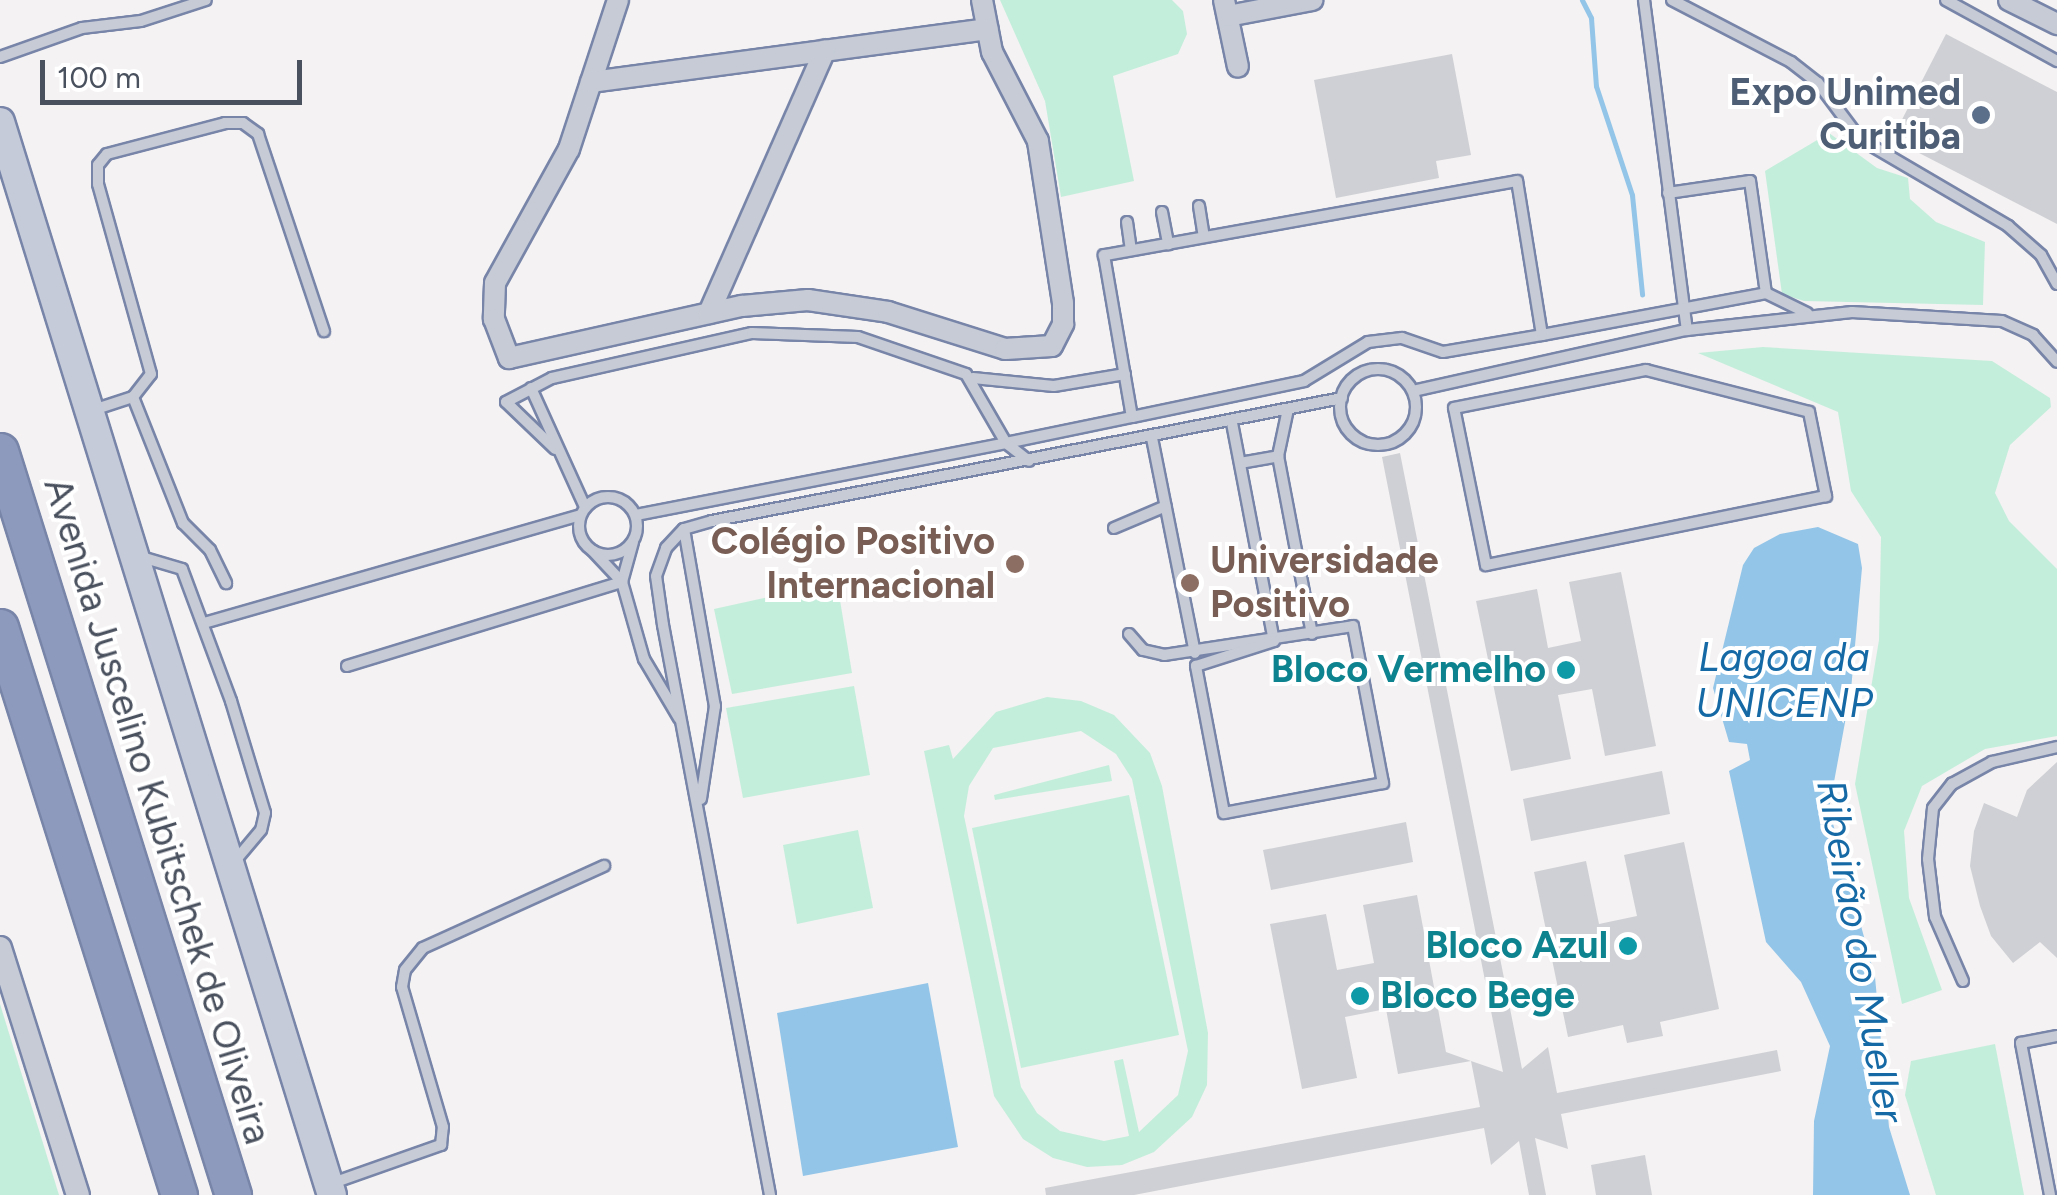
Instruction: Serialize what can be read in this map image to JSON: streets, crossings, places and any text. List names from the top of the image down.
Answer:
{
  "streets": {
    "highway": ["Avenida Juscelino Kubitschek de Oliveira"]
  },
  "water": ["Lagoa da UNICENP", "Ribeirão do Mueller"],
  "places": [
    "Expo Unimed Curitiba",
    "Colégio Positivo Internacional",
    "Universidade Positivo",
    "Bloco Vermelho",
    "Bloco Azul",
    "Bloco Bege"
  ],
  "scale_bar": "100 m"
}
